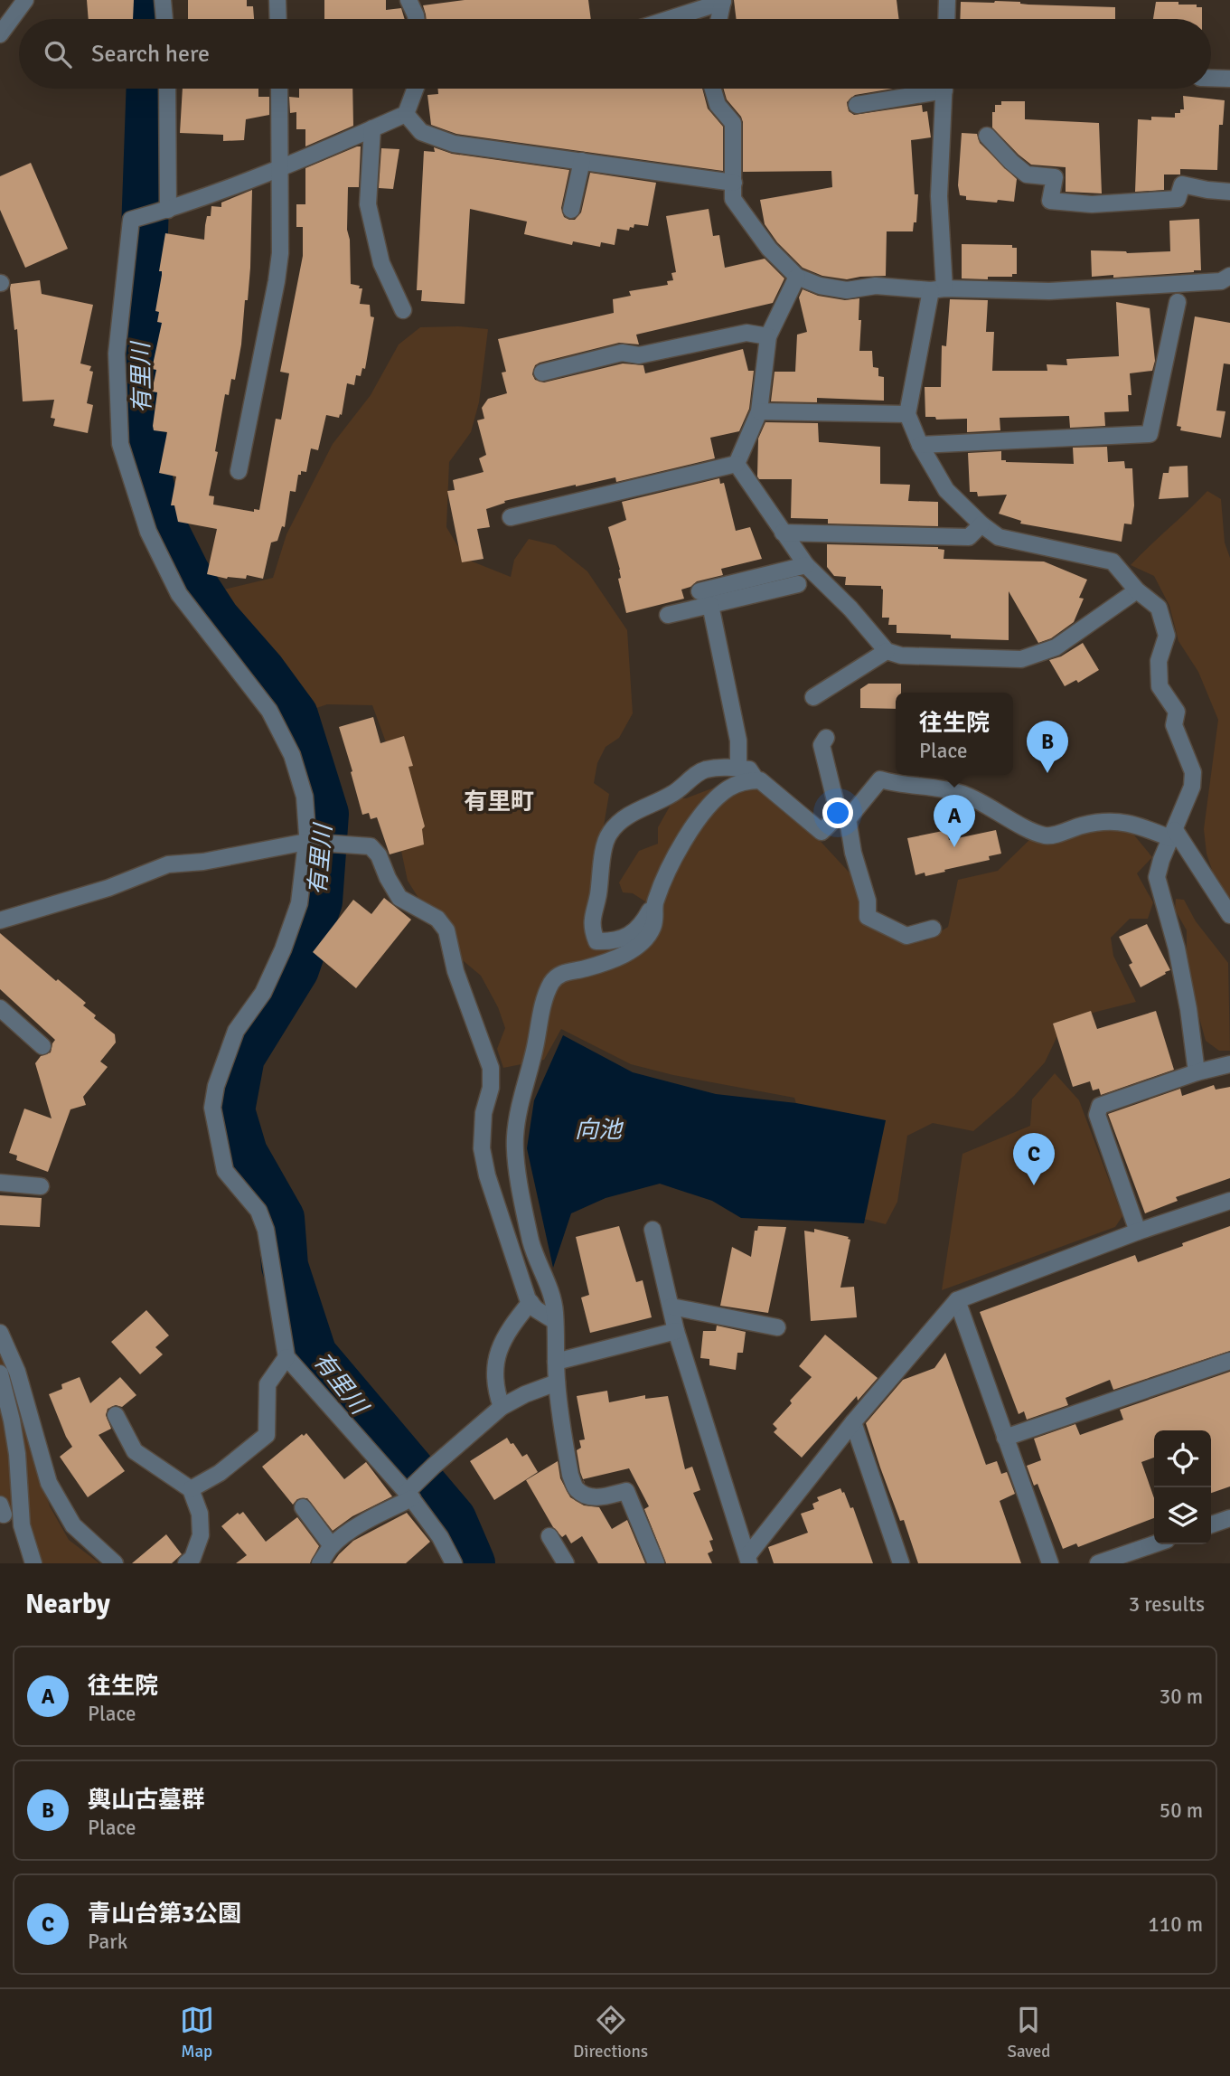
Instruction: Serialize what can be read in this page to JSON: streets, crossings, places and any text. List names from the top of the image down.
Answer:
{
  "districts": ["有里町"],
  "water": ["有里川", "向池"],
  "page": {
    "search": "Search here",
    "popup": ["往生院", "Place"],
    "pins": ["B", "A", "C"],
    "heading": ["Nearby", "3 results"],
    "list": [
      {
        "mark": "A",
        "name": "往生院",
        "note": "Place",
        "value": "30 m"
      },
      {
        "mark": "B",
        "name": "輿山古墓群",
        "note": "Place",
        "value": "50 m"
      },
      {
        "mark": "C",
        "name": "青山台第3公園",
        "note": "Park",
        "value": "110 m"
      }
    ],
    "nav": ["Map", "Directions", "Saved"]
  }
}
